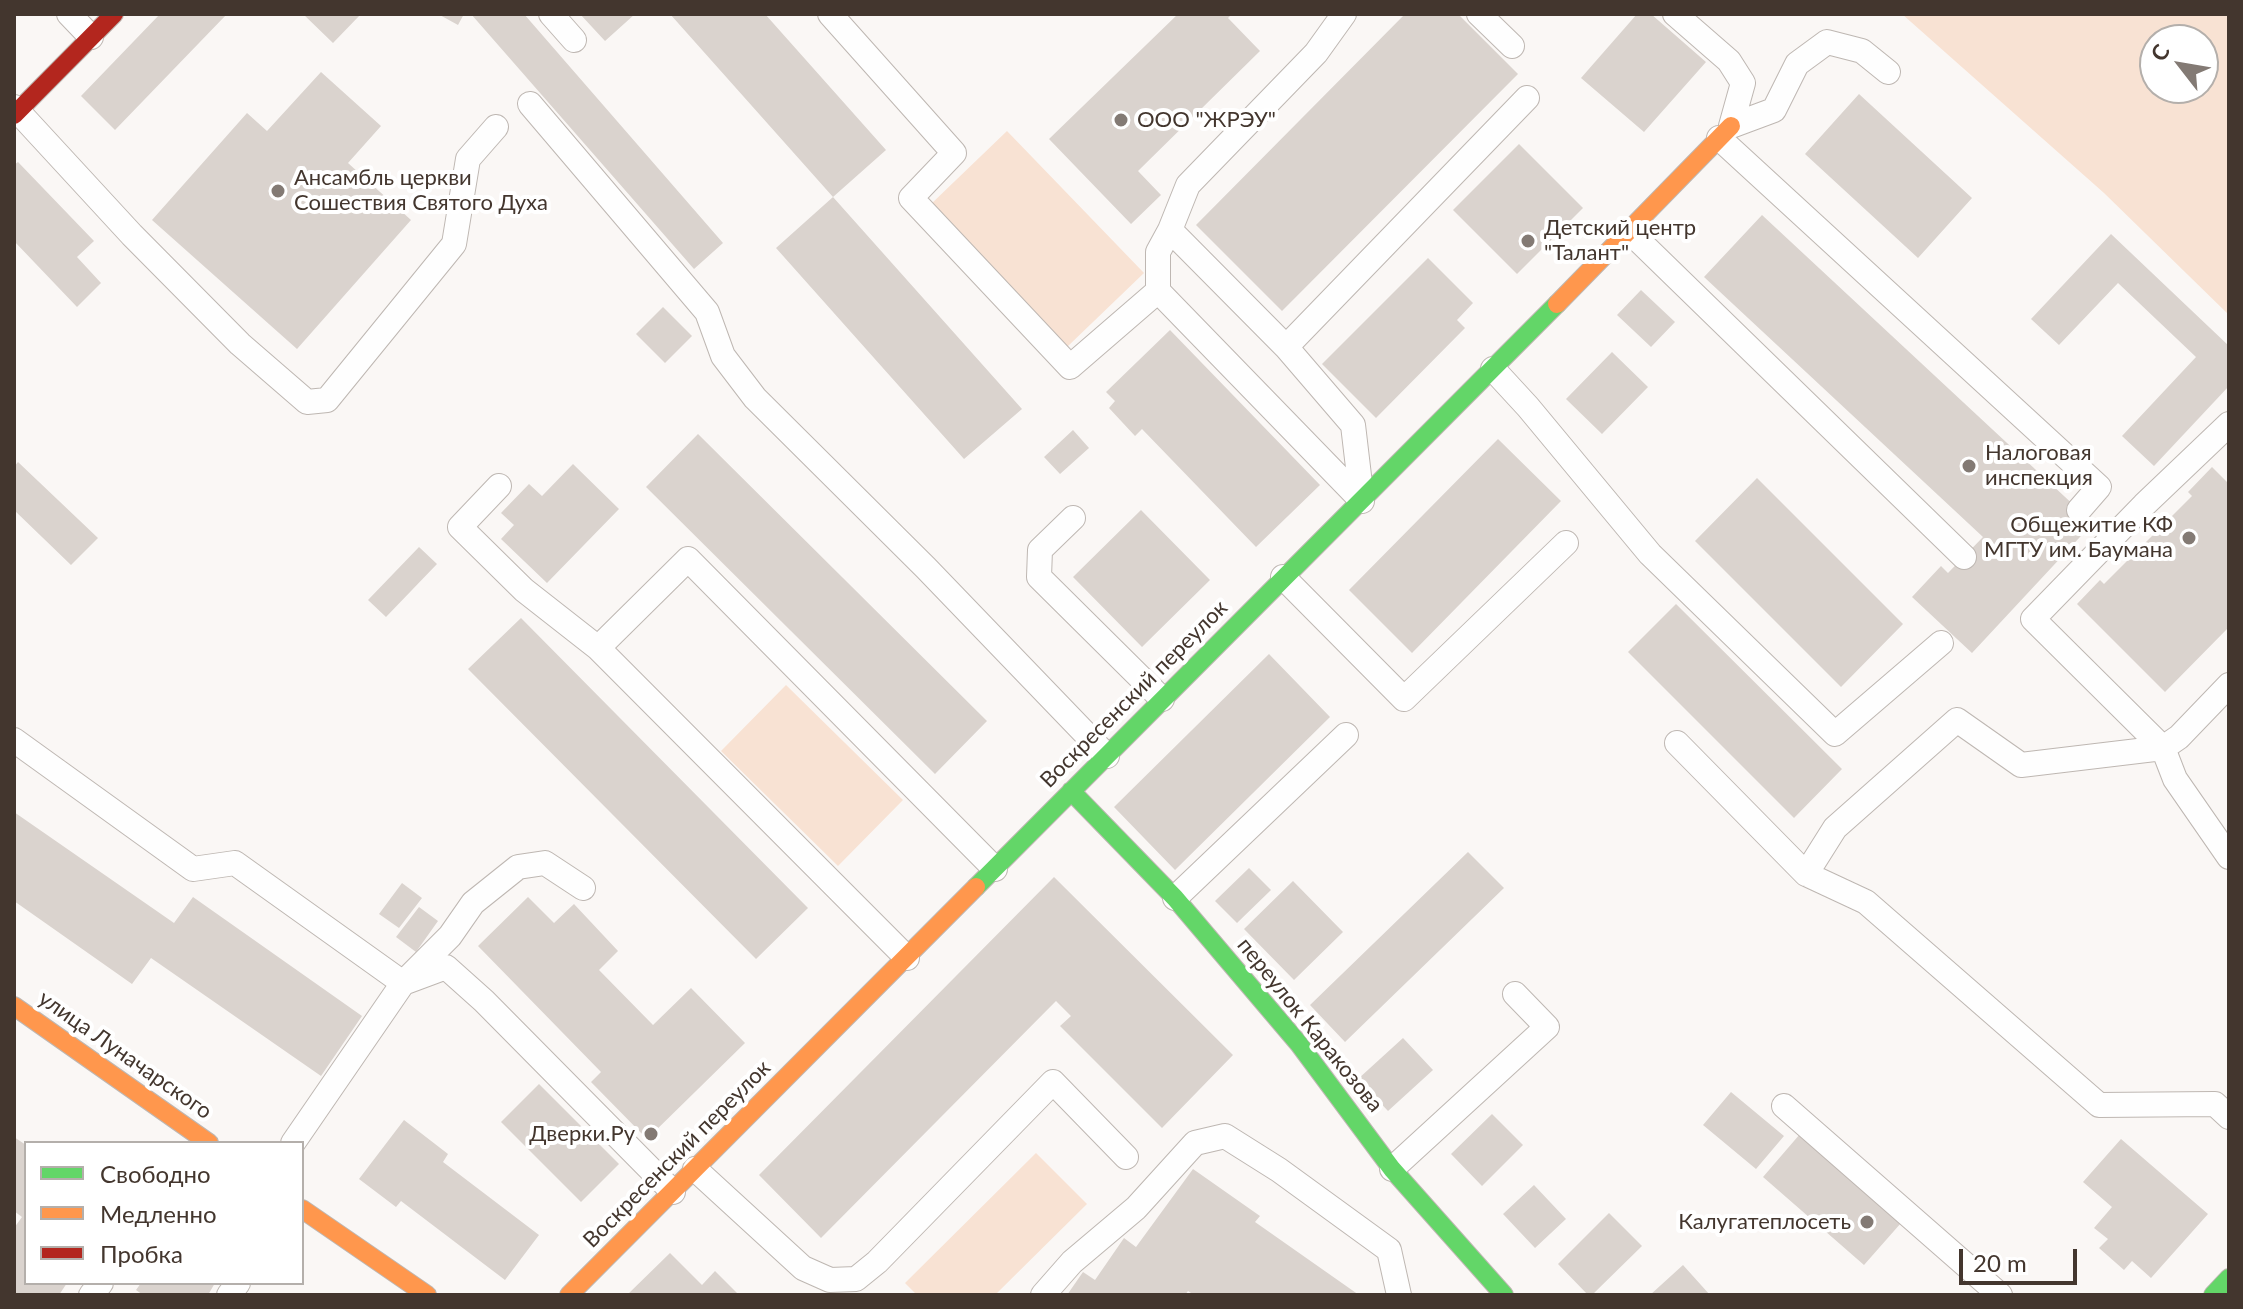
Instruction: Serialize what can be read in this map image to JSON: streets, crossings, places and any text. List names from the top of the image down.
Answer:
{
  "streets": {
    "street": ["Воскресенский переулок", "переулок Каракозова", "улица Луначарского"]
  },
  "crossings": [
    ["Воскресенский переулок", "переулок Каракозова"]
  ],
  "places": [
    "ООО \"ЖРЭУ\"",
    "Ансамбль церкви Сошествия Святого Духа",
    "Детский центр \"Талант\"",
    "Налоговая инспекция",
    "Общежитие КФ МГТУ им. Баумана",
    "Дверки.Ру",
    "Калугатеплосеть"
  ],
  "legend": ["Свободно", "Медленно", "Пробка"],
  "scale_bar": "20 m",
  "north": "top left"
}
